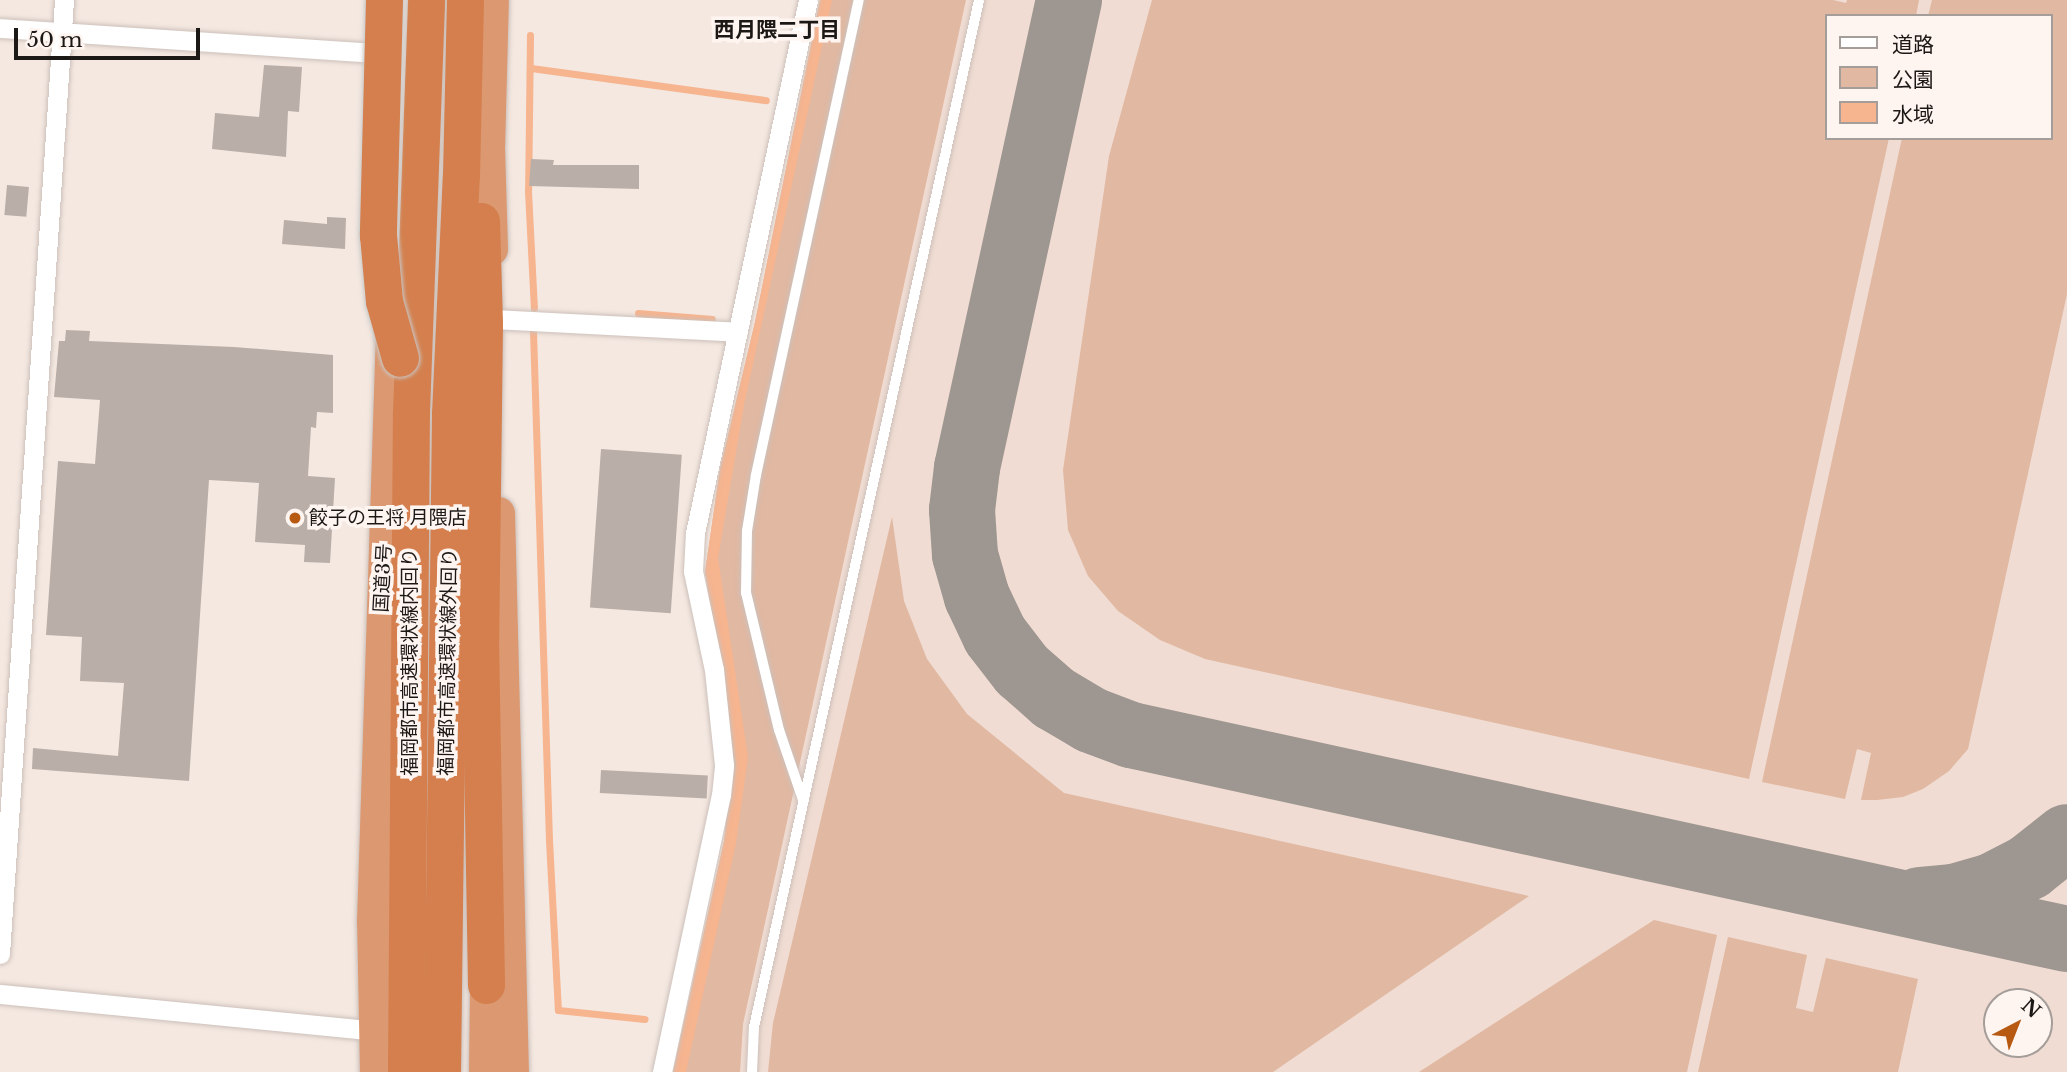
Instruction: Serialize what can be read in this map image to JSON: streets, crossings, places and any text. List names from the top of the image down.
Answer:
{
  "streets": {
    "highway": ["国道3号", "福岡都市高速環状線内回り", "福岡都市高速環状線外回り"]
  },
  "districts": ["西月隈二丁目"],
  "places": ["餃子の王将 月隈店"],
  "legend": ["道路", "公園", "水域"],
  "scale_bar": "50 m",
  "north": "top right"
}
